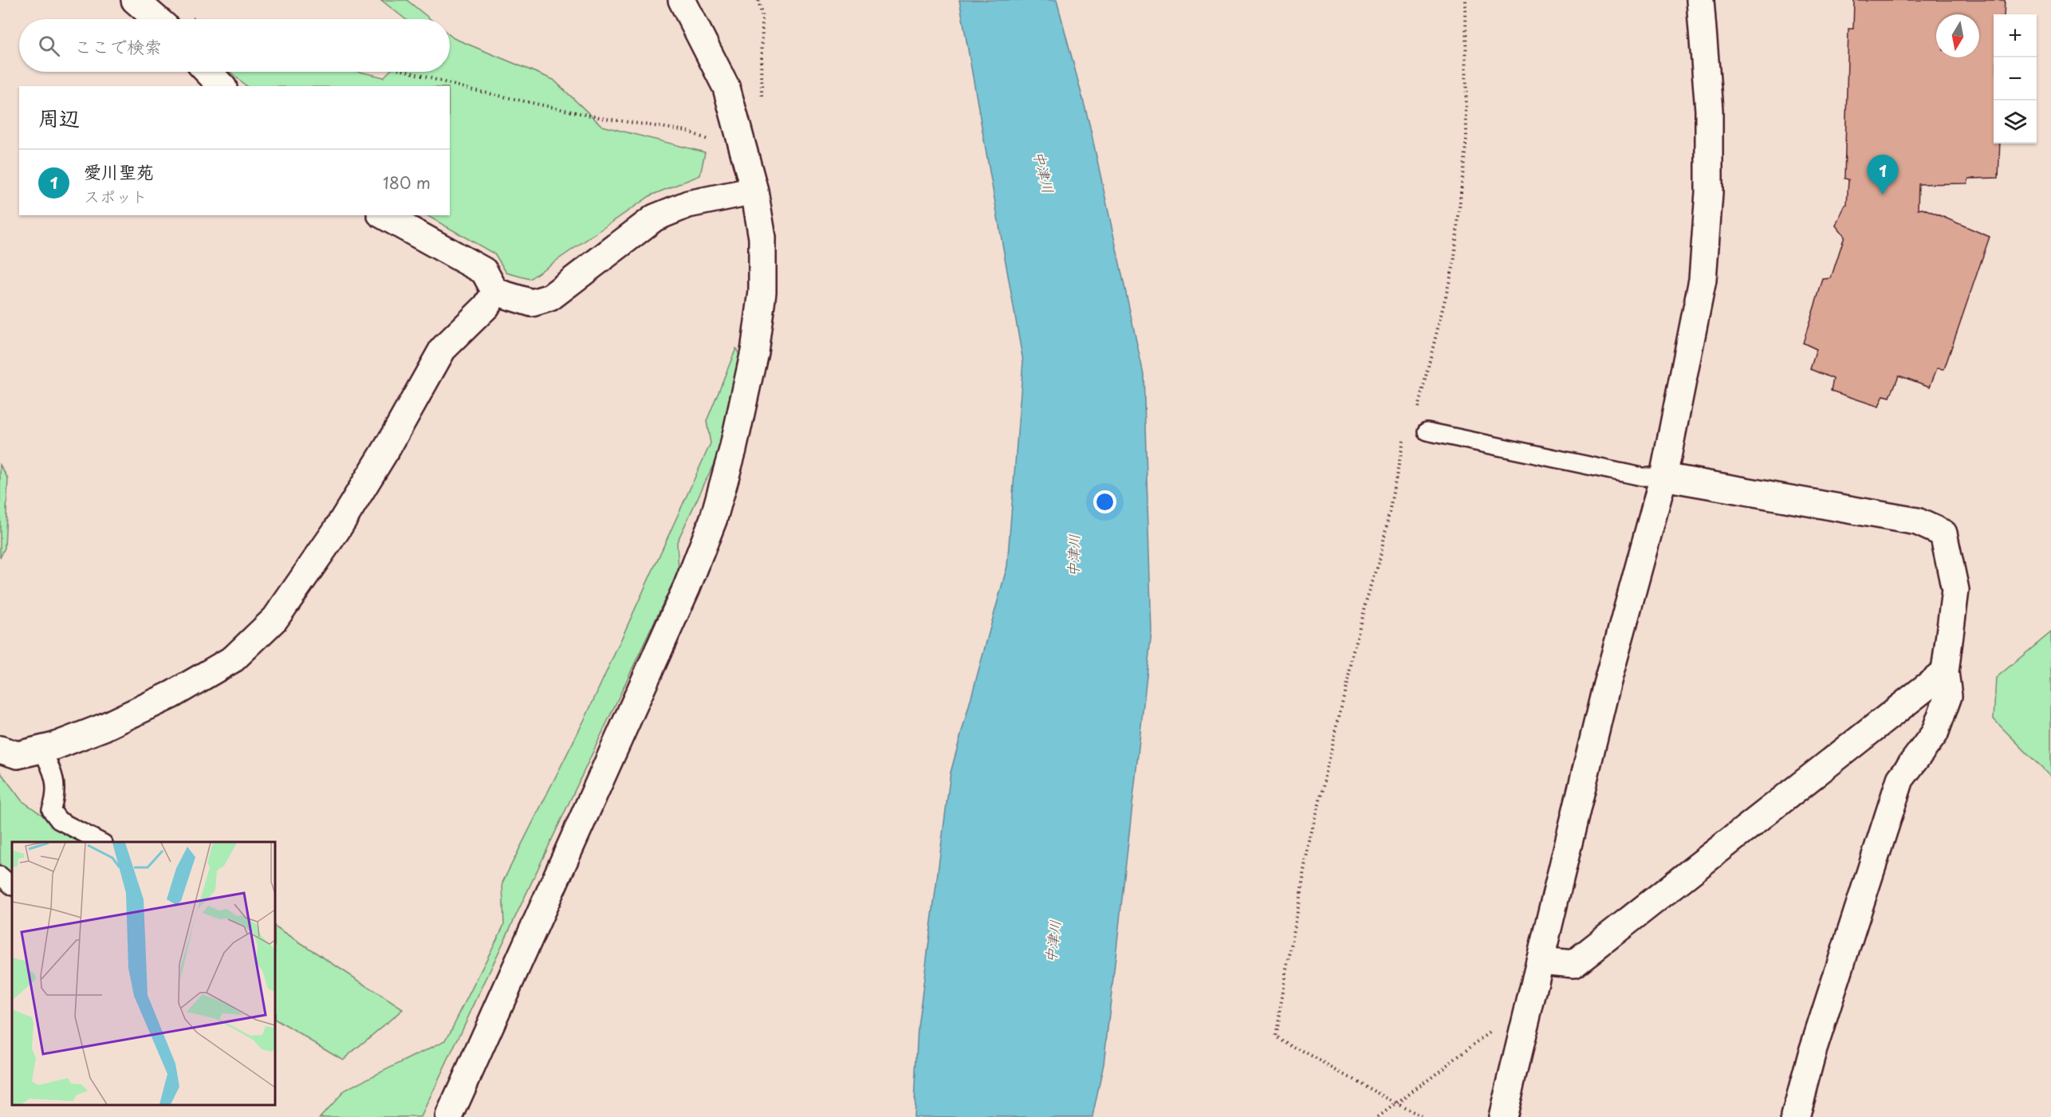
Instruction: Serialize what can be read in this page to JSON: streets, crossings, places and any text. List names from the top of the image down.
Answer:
{
  "water": ["中津川"],
  "north": "bottom",
  "page": {
    "map_buttons": ["+", "−"],
    "search": "ここで検索",
    "heading": "周辺",
    "list": [
      {
        "mark": "1",
        "name": "愛川聖苑",
        "note": "スポット",
        "value": "180 m"
      }
    ],
    "pins": "1"
  }
}
